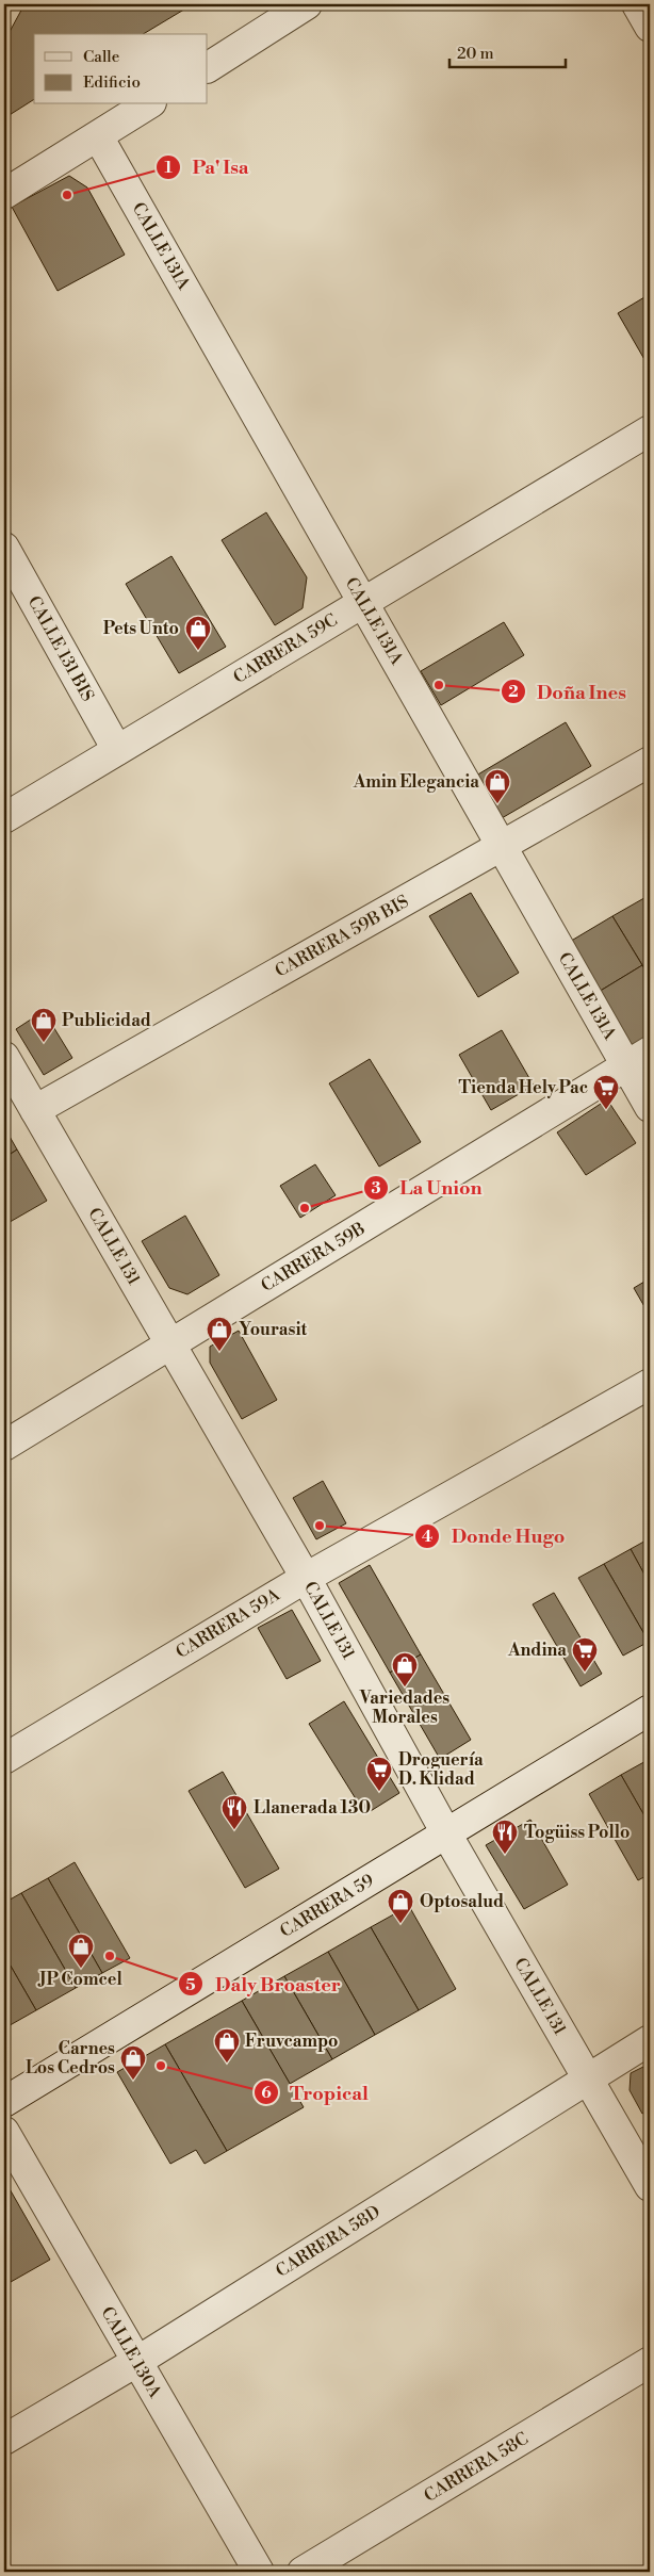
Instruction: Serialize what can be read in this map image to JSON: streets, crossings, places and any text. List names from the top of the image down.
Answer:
{
  "streets": {
    "street": [
      "CALLE 131A",
      "CALLE 131 BIS",
      "CARRERA 59C",
      "CARRERA 59B BIS",
      "CALLE 131",
      "CARRERA 59B",
      "CARRERA 59A",
      "CARRERA 59",
      "CARRERA 58D",
      "CALLE 130A",
      "CARRERA 58C"
    ]
  },
  "crossings": [
    ["CALLE 131A", "CARRERA 59C"],
    ["CALLE 131A", "CARRERA 59B BIS"],
    ["CALLE 131A", "CARRERA 59B"],
    ["CALLE 131 BIS", "CARRERA 59C"],
    ["CARRERA 59B BIS", "CALLE 131"],
    ["CALLE 131", "CARRERA 59B"],
    ["CALLE 131", "CARRERA 59A"],
    ["CALLE 131", "CARRERA 59"],
    ["CALLE 131", "CARRERA 58D"],
    ["CARRERA 58D", "CALLE 130A"]
  ],
  "places": {
    "other": [
      "Pa' Isa",
      "Doña Ines",
      "La Union",
      "Donde Hugo",
      "Daly Broaster",
      "Tropical"
    ],
    "shop": [
      "Pets Unto",
      "Amin Elegancia",
      "Publicidad",
      "Yourasit",
      "Variedades Morales",
      "Optosalud",
      "JP Comcel",
      "Fruvcampo",
      "Carnes Los Cedros"
    ],
    "supermarket": ["Tienda Hely Pac", "Andina", "Droguería D. Klidad"],
    "restaurant": ["Llanerada 130", "Togüiss Pollo"]
  },
  "legend": ["Calle", "Edificio"],
  "scale_bar": "20 m"
}
